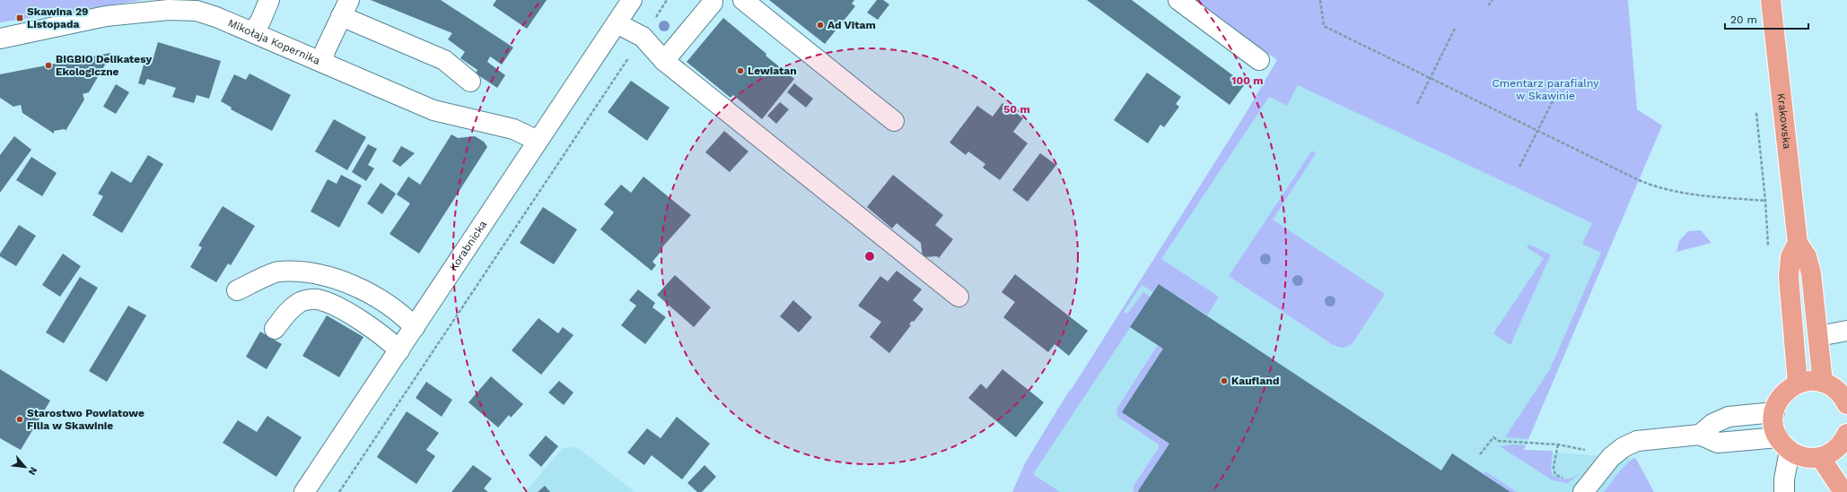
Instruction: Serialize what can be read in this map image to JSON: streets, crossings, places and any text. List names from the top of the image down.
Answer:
{
  "streets": {
    "main road": ["Krakowska"],
    "street": ["Mikołaja Kopernika", "Korabnicka"]
  },
  "crossings": [
    ["Mikołaja Kopernika", "Korabnicka"]
  ],
  "parks": ["Cmentarz parafialny w Skawinie"],
  "places": {
    "transit": ["Skawina 29 Listopada"],
    "other": [
      "Ad Vitam",
      "BIGBIO Delikatesy Ekologiczne",
      "Lewiatan",
      "Kaufland",
      "Starostwo Powiatowe Filia w Skawinie"
    ]
  },
  "scale_bar": "20 m",
  "north": "bottom right",
  "rings": ["100 m", "50 m"]
}
